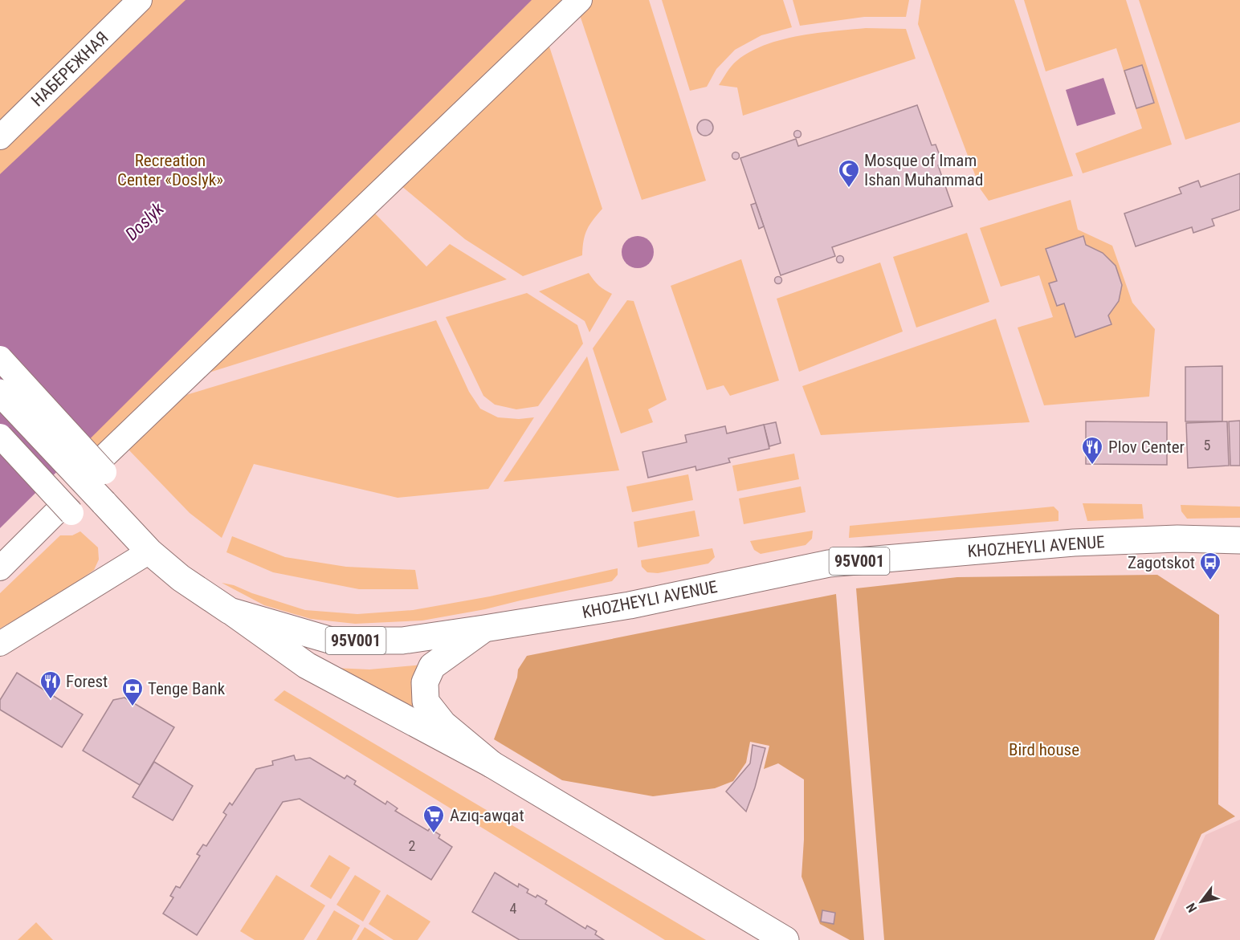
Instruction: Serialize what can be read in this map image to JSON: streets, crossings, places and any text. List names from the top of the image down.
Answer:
{
  "streets": {
    "main road": ["KHOZHEYLI AVENUE", "95V001"],
    "street": ["НАБЕРЕЖНАЯ"]
  },
  "water": ["Doslyk"],
  "parks": ["Recreation Center «Doslyk»", "Bird house"],
  "places": {
    "mosque": ["Mosque of Imam Ishan Muhammad"],
    "restaurant": ["Plov Center", "Forest"],
    "bus stop": ["Zagotskot"],
    "bank": ["Tenge Bank"],
    "supermarket": ["Azıq-awqat"]
  },
  "house_numbers": ["5", "2", "4"],
  "north": "bottom left"
}
